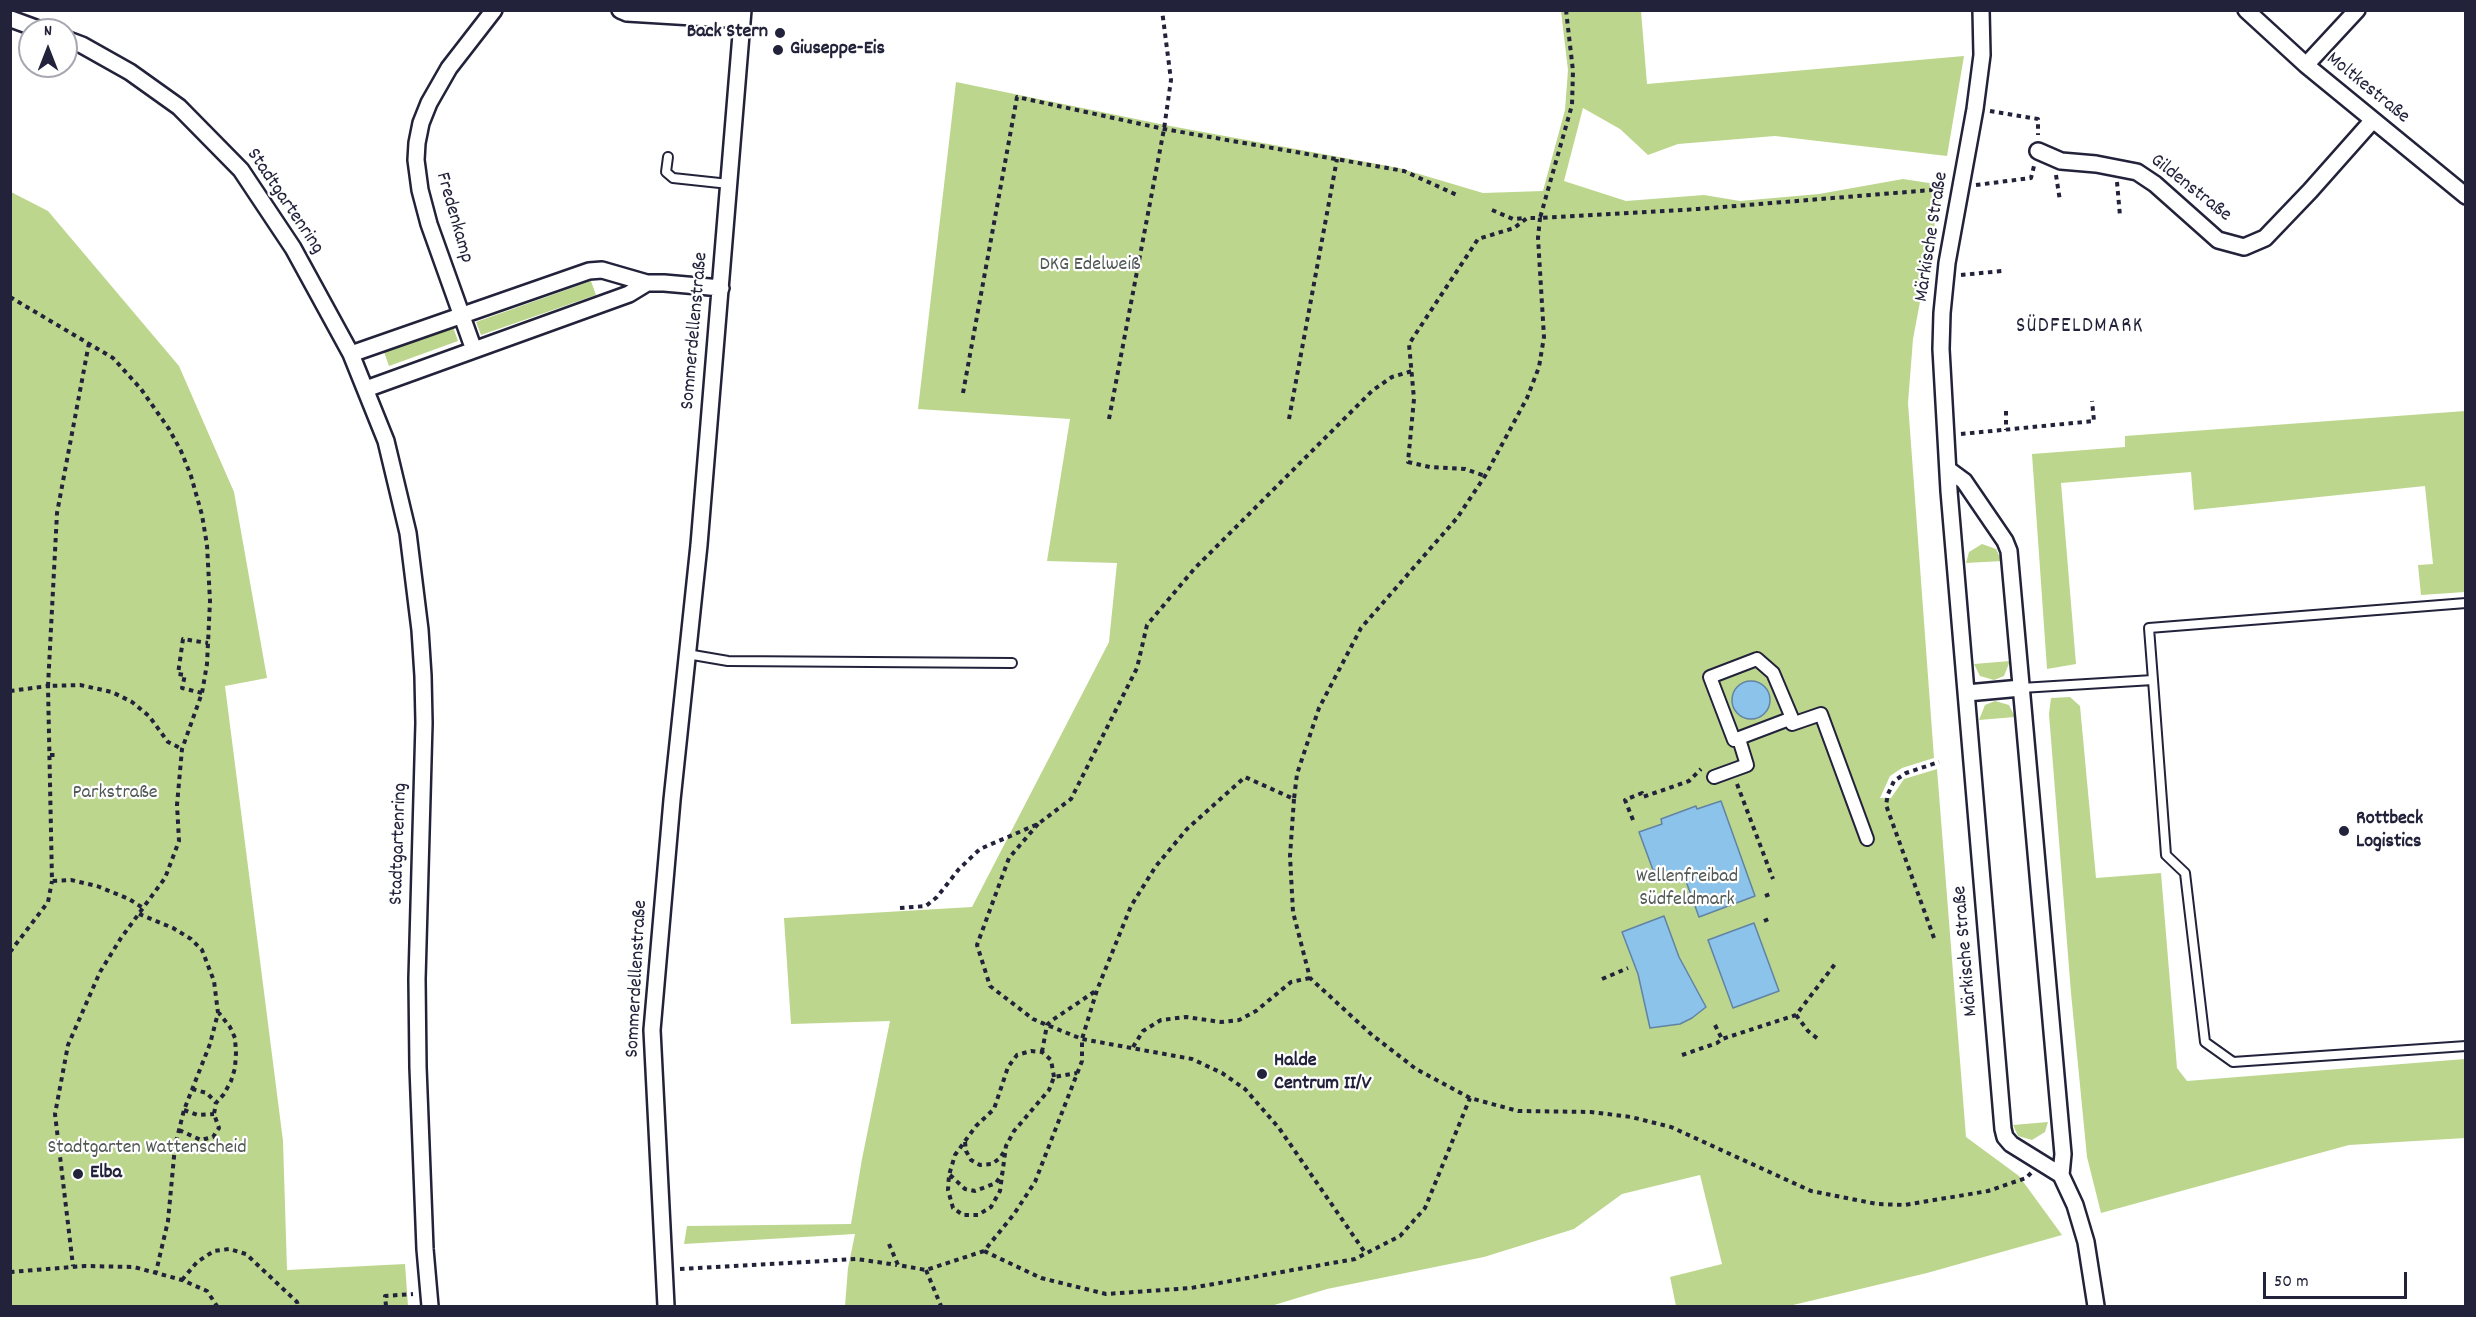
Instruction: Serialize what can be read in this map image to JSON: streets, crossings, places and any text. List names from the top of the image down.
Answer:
{
  "streets": {
    "street": [
      "Moltkestraße",
      "Gildenstraße",
      "Stadtgartenring",
      "Fredenkamp",
      "Märkische Straße",
      "Sommerdellenstraße"
    ]
  },
  "crossings": [
    ["Moltkestraße", "Gildenstraße"]
  ],
  "districts": ["SÜDFELDMARK"],
  "parks": [
    "DKG Edelweiß",
    "Parkstraße",
    "Wellenfreibad Südfeldmark",
    "Stadtgarten Wattenscheid"
  ],
  "places": [
    "Back Stern",
    "Giuseppe-Eis",
    "Rottbeck Logistics",
    "Halde Centrum II/V",
    "Elba"
  ],
  "scale_bar": "50 m",
  "north": "top"
}
